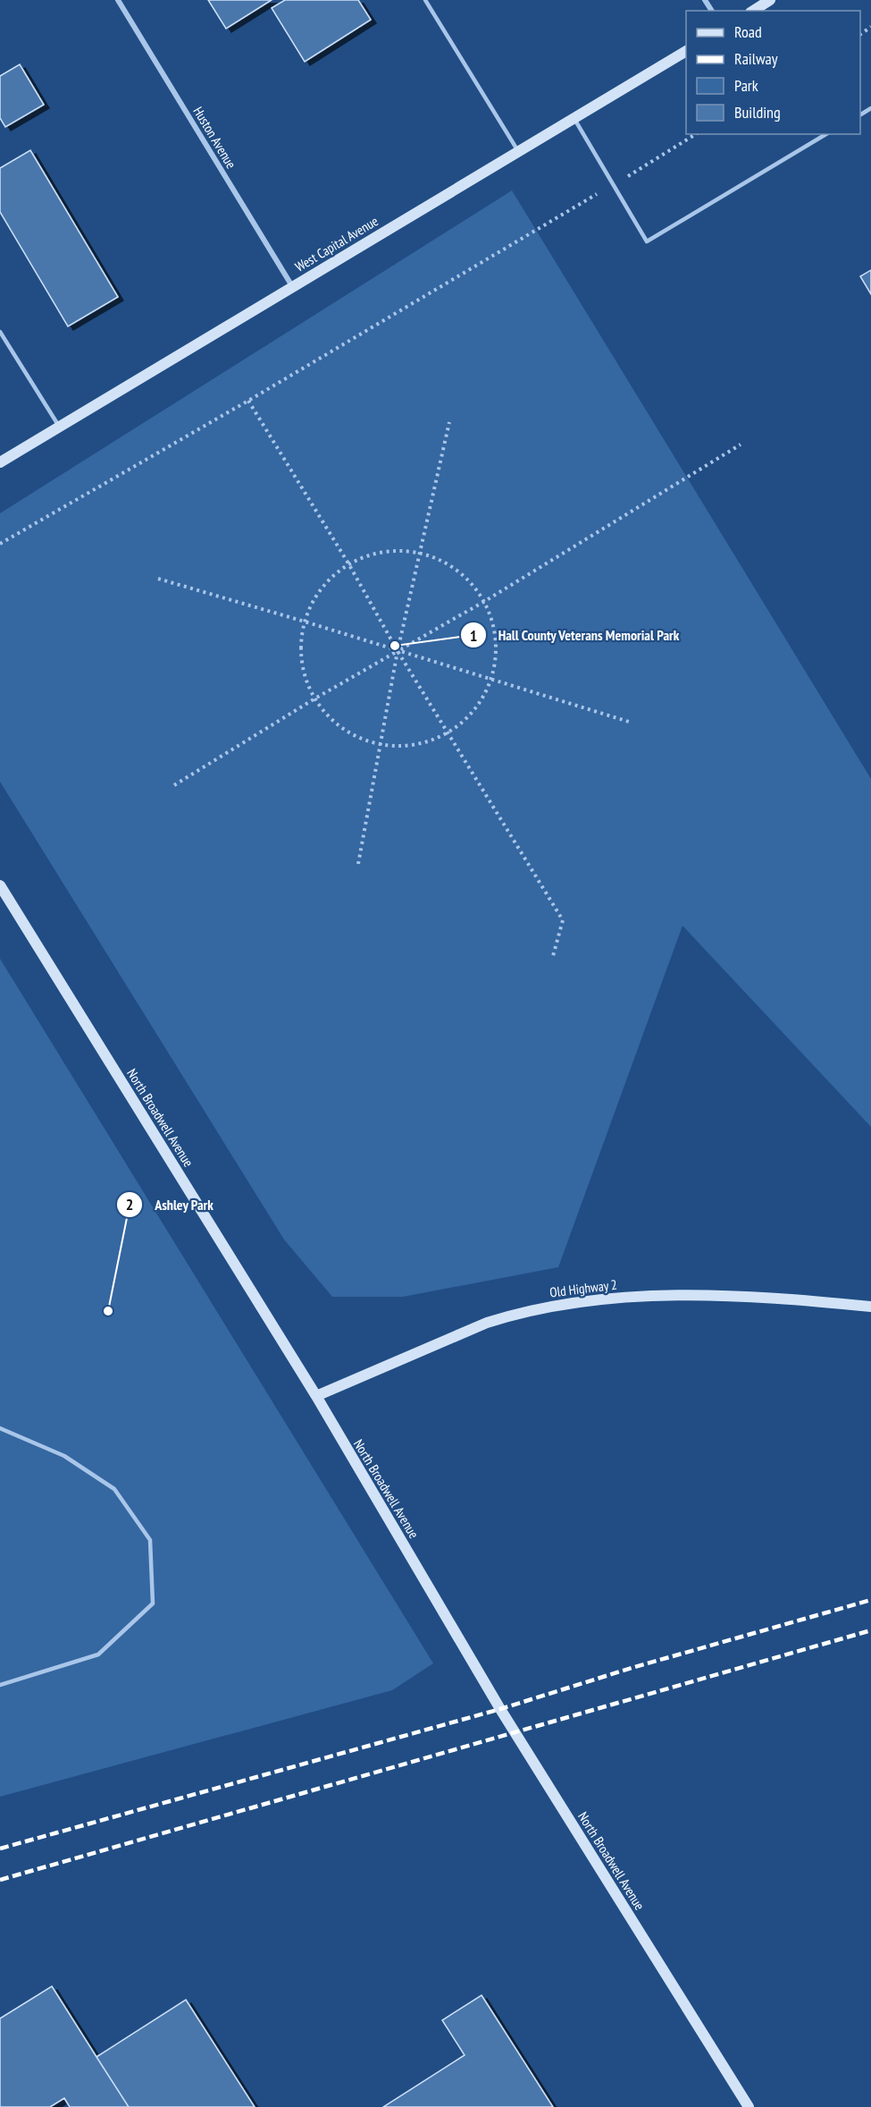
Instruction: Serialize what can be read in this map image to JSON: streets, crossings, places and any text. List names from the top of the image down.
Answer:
{
  "streets": {
    "main road": ["West Capital Avenue", "North Broadwell Avenue", "Old Highway 2"],
    "street": ["Huston Avenue"]
  },
  "crossings": [
    ["Huston Avenue", "West Capital Avenue"],
    ["North Broadwell Avenue", "Old Highway 2"]
  ],
  "places": ["Hall County Veterans Memorial Park", "Ashley Park"],
  "legend": [
    "Road",
    "Railway",
    "Park",
    "Building"
  ]
}
